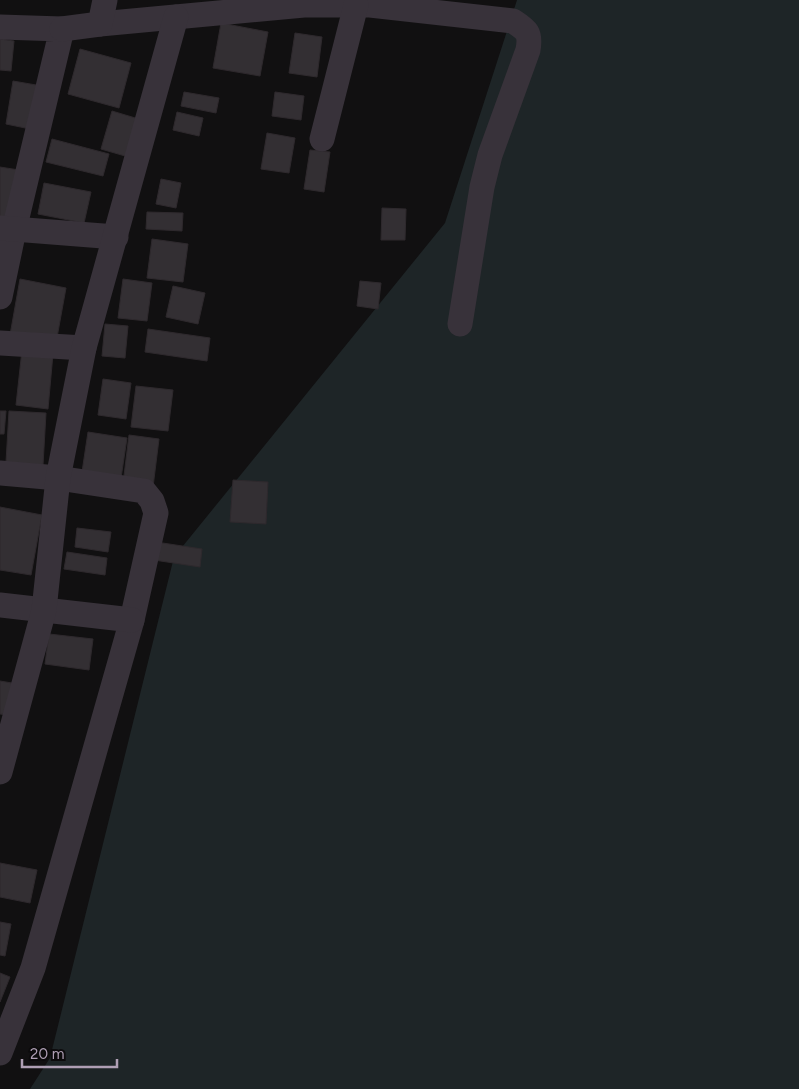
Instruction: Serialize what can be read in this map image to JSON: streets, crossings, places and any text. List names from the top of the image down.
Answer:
{
  "scale_bar": "20 m"
}
